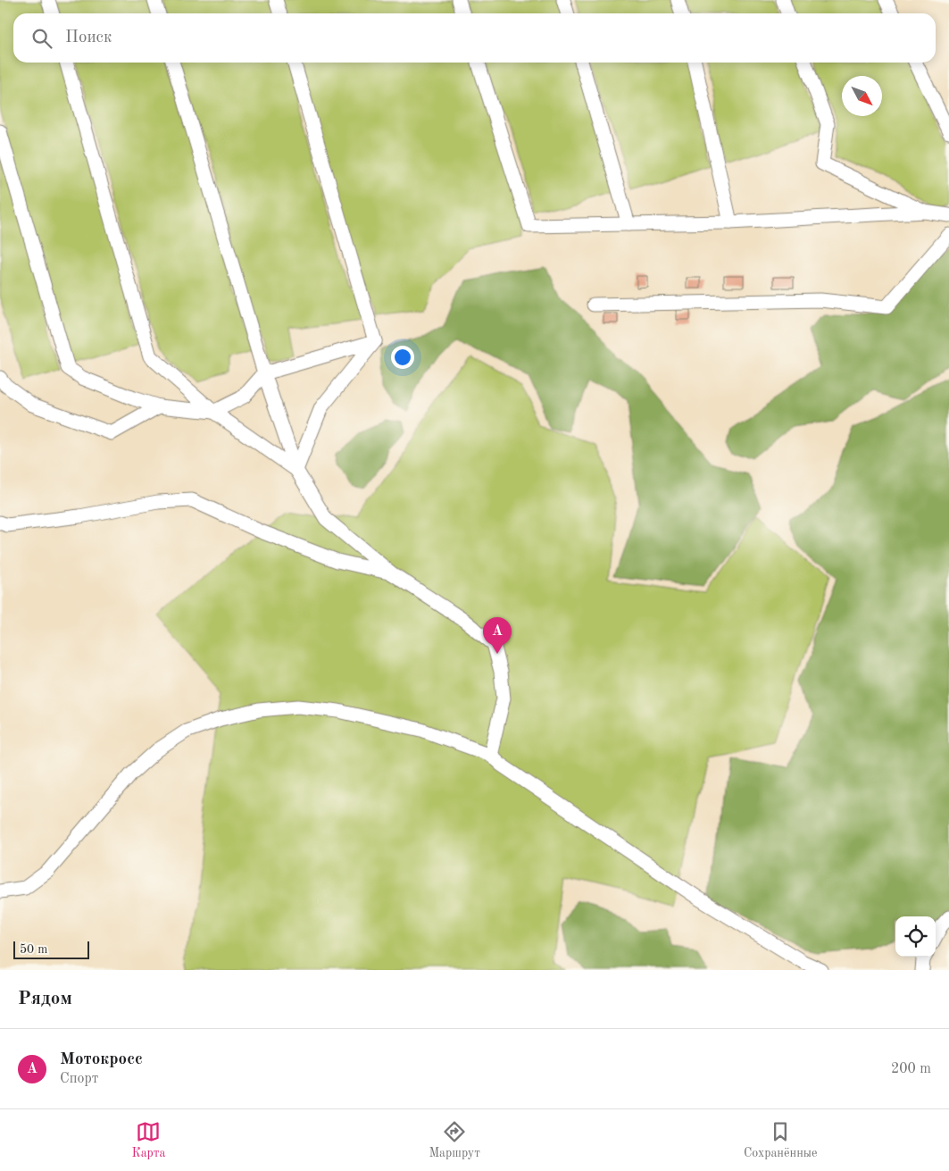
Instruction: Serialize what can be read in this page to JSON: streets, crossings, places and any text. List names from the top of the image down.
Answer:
{
  "scale_bar": "50 m",
  "north": "bottom right",
  "page": {
    "search": "Поиск",
    "pins": "A",
    "scale": "50 m",
    "heading": "Рядом",
    "list": [
      {
        "mark": "A",
        "name": "Мотокросс",
        "note": "Спорт",
        "value": "200 m"
      }
    ],
    "nav": ["Карта", "Маршрут", "Сохранённые"]
  }
}
